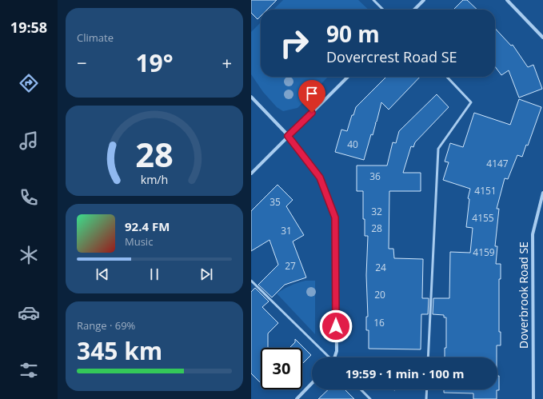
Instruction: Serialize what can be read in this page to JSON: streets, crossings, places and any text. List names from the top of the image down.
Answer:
{
  "streets": {
    "street": ["Doverbrook Road SE"]
  },
  "house_numbers": [
    "40",
    "4147",
    "36",
    "4151",
    "35",
    "32",
    "4155",
    "28",
    "31",
    "4159",
    "27",
    "24",
    "20",
    "16"
  ],
  "page": {
    "tabs": "19:58",
    "tile": [
      "Climate",
      ["Range · 69%", "345 km"]
    ],
    "turn": ["90 m", "Dovercrest Road SE"],
    "heat": ["−", "19°", "+"],
    "song": ["92.4 FM", "Music"],
    "limit": "30",
    "trip": "19:59 · 1 min · 100 m",
    "gauge": ["28", "km/h"]
  }
}
